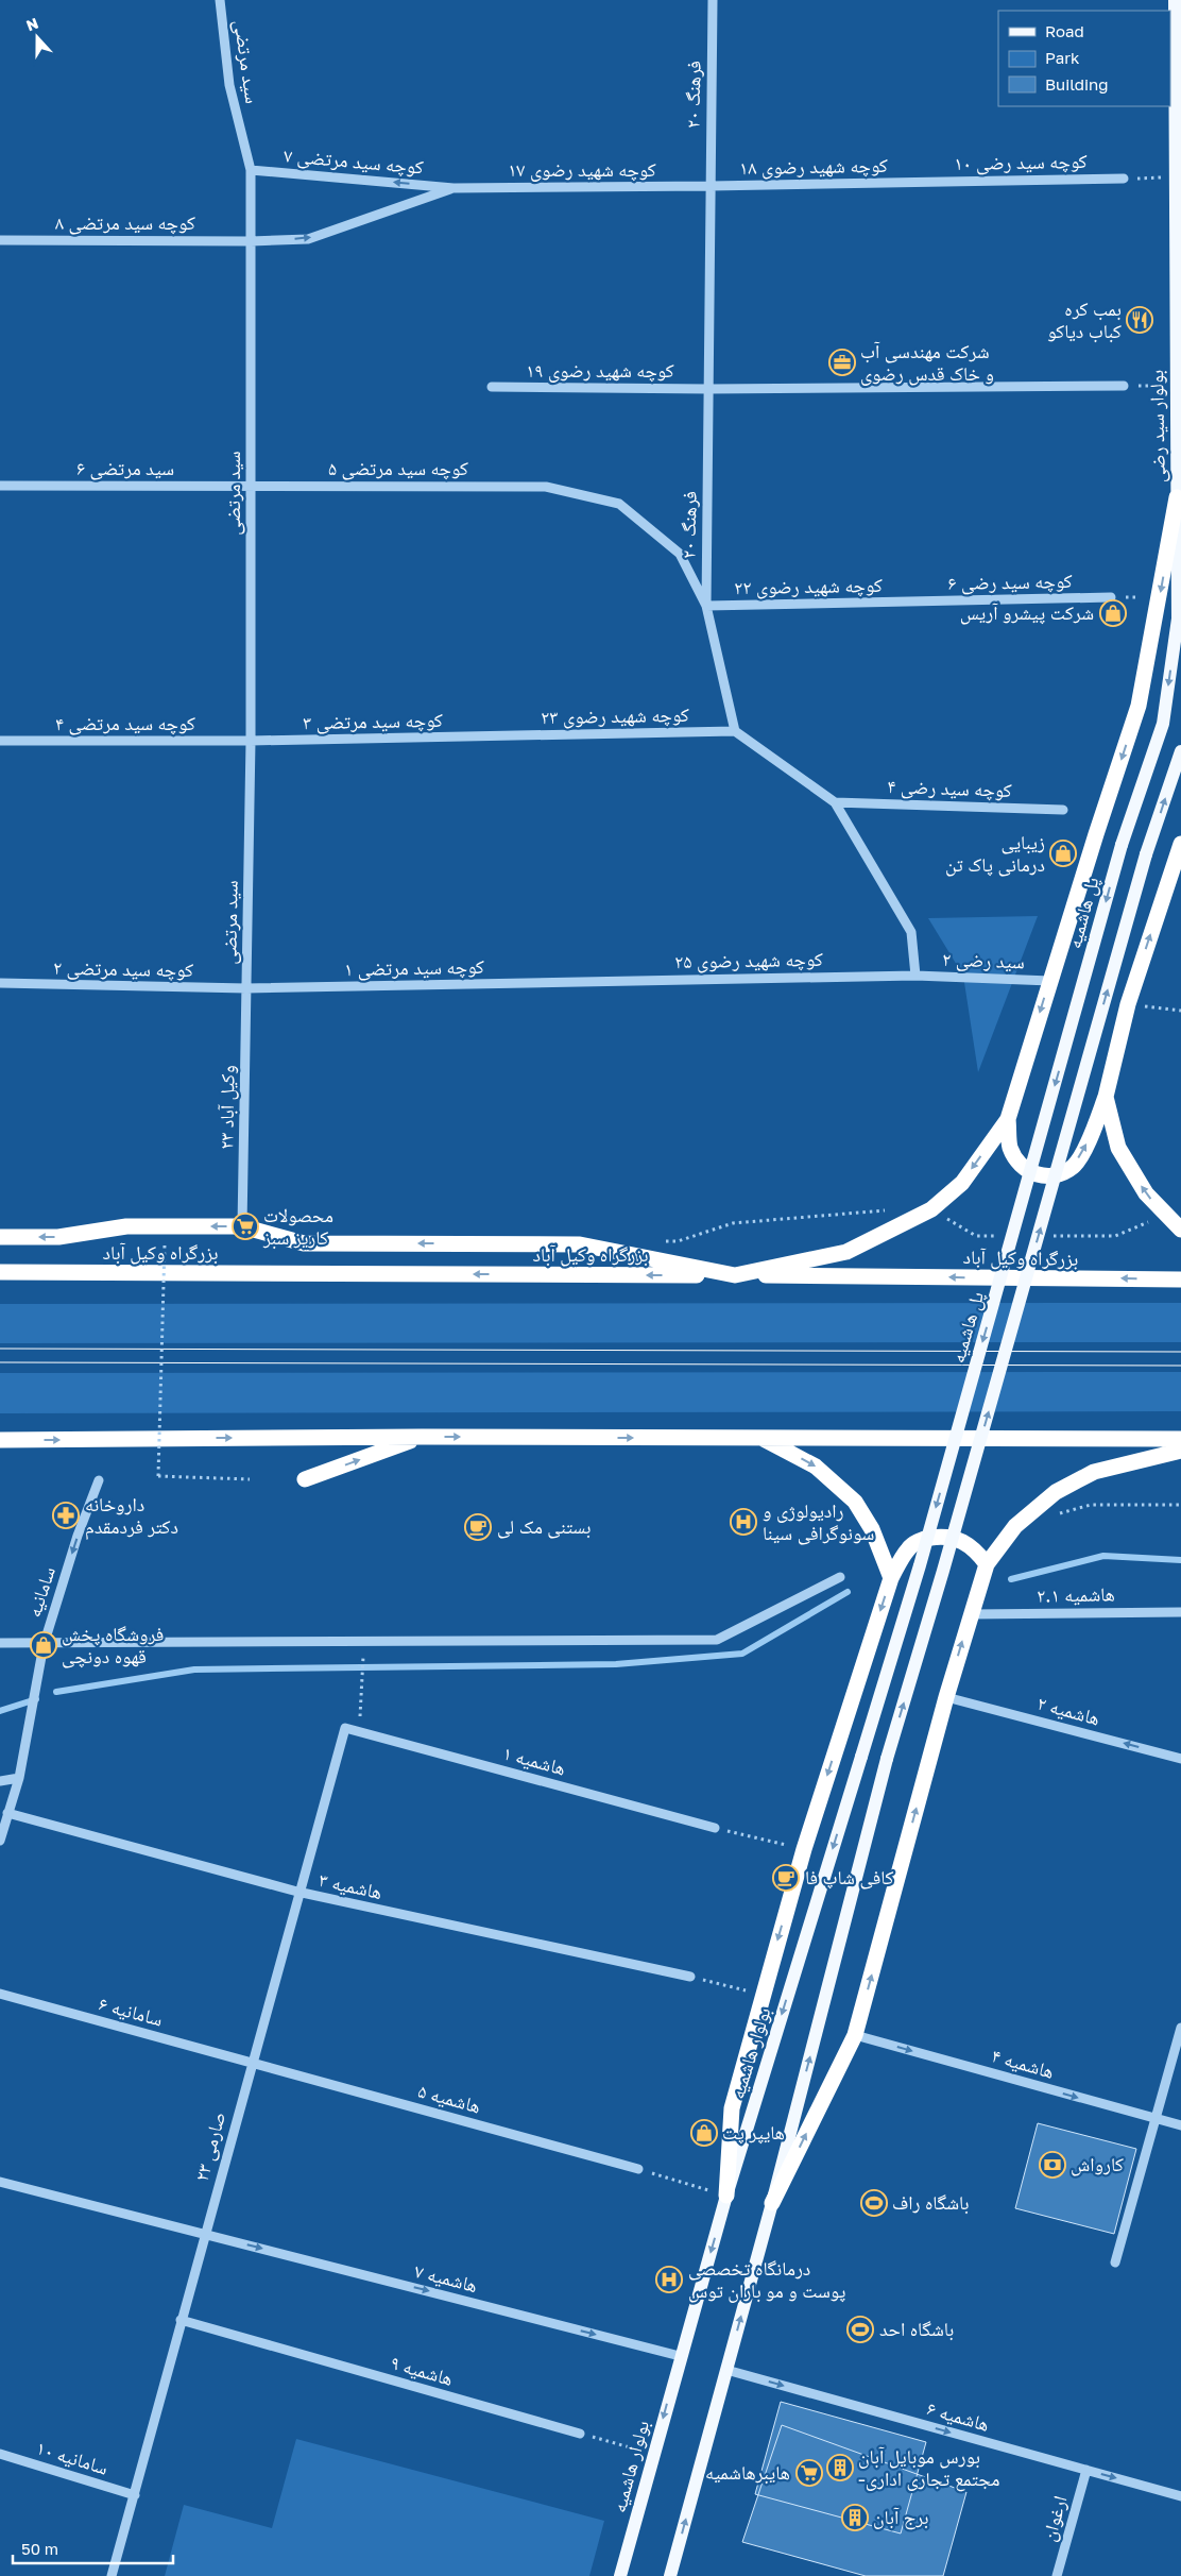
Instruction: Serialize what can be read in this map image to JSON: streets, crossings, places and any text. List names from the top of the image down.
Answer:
{
  "streets": {
    "highway": ["بزرگراه وکیل آباد"],
    "main road": ["بولوار سید رضی", "پل هاشمیه", "بولوار هاشمیه"],
    "street": [
      "سید مرتضی",
      "فرهنگ ۲۰",
      "کوچه سید مرتضی ۷",
      "کوچه سید رضی ۱۰",
      "کوچه شهید رضوی ۱۸",
      "کوچه شهید رضوی ۱۷",
      "کوچه سید مرتضی ۸",
      "کوچه شهید رضوی ۱۹",
      "سید مرتضی ۶",
      "کوچه سید مرتضی ۵",
      "کوچه سید رضی ۶",
      "کوچه شهید رضوی ۲۲",
      "کوچه شهید رضوی ۲۳",
      "کوچه سید مرتضی ۳",
      "کوچه سید مرتضی ۴",
      "کوچه سید رضی ۴",
      "کوچه شهید رضوی ۲۵",
      "سید رضی ۲",
      "کوچه سید مرتضی ۱",
      "کوچه سید مرتضی ۲",
      "۲۳ وکیل آباد",
      "سامانیه",
      "هاشمیه ۲.۱",
      "هاشمیه ۲",
      "هاشمیه ۱",
      "هاشمیه ۳",
      "سامانیه ۶",
      "هاشمیه ۴",
      "هاشمیه ۵",
      "صارمی ۲۳",
      "هاشمیه ۷",
      "هاشمیه ۹",
      "هاشمیه ۶",
      "سامانیه ۱۰",
      "ارغوان"
    ]
  },
  "crossings": [
    ["سید مرتضی", "کوچه سید مرتضی ۷"],
    ["سید مرتضی", "کوچه سید مرتضی ۸"],
    ["سید مرتضی", "سید مرتضی ۶"],
    ["سید مرتضی", "کوچه سید مرتضی ۵"],
    ["سید مرتضی", "کوچه سید مرتضی ۳"],
    ["سید مرتضی", "کوچه سید مرتضی ۴"],
    ["سید مرتضی", "کوچه سید مرتضی ۱"],
    ["سید مرتضی", "کوچه سید مرتضی ۲"],
    ["سید مرتضی", "۲۳ وکیل آباد"],
    ["فرهنگ ۲۰", "کوچه شهید رضوی ۱۸"],
    ["فرهنگ ۲۰", "کوچه شهید رضوی ۱۷"],
    ["فرهنگ ۲۰", "کوچه شهید رضوی ۱۹"],
    ["فرهنگ ۲۰", "کوچه سید مرتضی ۵"],
    ["فرهنگ ۲۰", "کوچه شهید رضوی ۲۲"],
    ["فرهنگ ۲۰", "کوچه شهید رضوی ۲۳"],
    ["کوچه سید مرتضی ۷", "کوچه شهید رضوی ۱۷"],
    ["کوچه سید مرتضی ۷", "کوچه سید مرتضی ۸"],
    ["کوچه سید رضی ۱۰", "کوچه شهید رضوی ۱۸"],
    ["کوچه شهید رضوی ۱۸", "کوچه شهید رضوی ۱۷"],
    ["کوچه شهید رضوی ۱۷", "کوچه سید مرتضی ۸"],
    ["بولوار سید رضی", "پل هاشمیه"],
    ["سید مرتضی ۶", "کوچه سید مرتضی ۵"],
    ["کوچه سید مرتضی ۵", "کوچه شهید رضوی ۲۲"],
    ["کوچه سید رضی ۶", "کوچه شهید رضوی ۲۲"],
    ["کوچه شهید رضوی ۲۳", "کوچه سید مرتضی ۳"],
    ["کوچه سید مرتضی ۳", "کوچه سید مرتضی ۴"],
    ["پل هاشمیه", "بولوار هاشمیه"],
    ["کوچه شهید رضوی ۲۵", "سید رضی ۲"],
    ["کوچه شهید رضوی ۲۵", "کوچه سید مرتضی ۱"],
    ["کوچه سید مرتضی ۱", "کوچه سید مرتضی ۲"],
    ["کوچه سید مرتضی ۱", "۲۳ وکیل آباد"],
    ["کوچه سید مرتضی ۲", "۲۳ وکیل آباد"],
    ["سامانیه", "هاشمیه ۳"],
    ["هاشمیه ۱", "صارمی ۲۳"],
    ["هاشمیه ۳", "صارمی ۲۳"],
    ["سامانیه ۶", "هاشمیه ۵"],
    ["سامانیه ۶", "صارمی ۲۳"],
    ["بولوار هاشمیه", "هاشمیه ۷"],
    ["هاشمیه ۵", "صارمی ۲۳"],
    ["صارمی ۲۳", "هاشمیه ۷"],
    ["صارمی ۲۳", "هاشمیه ۹"],
    ["صارمی ۲۳", "سامانیه ۱۰"],
    ["هاشمیه ۶", "ارغوان"]
  ],
  "one_way": [
    "کوچه سید مرتضی ۷",
    "کوچه سید مرتضی ۸",
    "سامانیه",
    "هاشمیه ۲",
    "هاشمیه ۴",
    "هاشمیه ۷",
    "هاشمیه ۶"
  ],
  "places": {
    "restaurant": ["بمب کره کباب دیاکو"],
    "office": ["شرکت مهندسی آب و خاک قدس رضوی"],
    "shop": [
      "شرکت پیشرو آریس",
      "زیبایی درمانی پاک تن",
      "فروشگاه پخش قهوه دونچی",
      "هایپر پت"
    ],
    "supermarket": ["محصولات کاریز سبز", "هایبرهاشمیه"],
    "pharmacy": ["داروخانه دكتر فردمقدم"],
    "hospital": ["رادیولوژی و سونوگرافی سینا", "درمانگاه تخصصی پوست و مو باران توس"],
    "cafe": ["بستنی مک لی", "کافی شاپ فا"],
    "bank": ["کارواش"],
    "sports": ["باشگاه راف", "باشگاه احد"],
    "building": ["بورس موبایل آبان -مجتمع تجاری اداری", "برج آبان"]
  },
  "legend": ["Road", "Park", "Building"],
  "scale_bar": "50 m",
  "north": "top"
}
